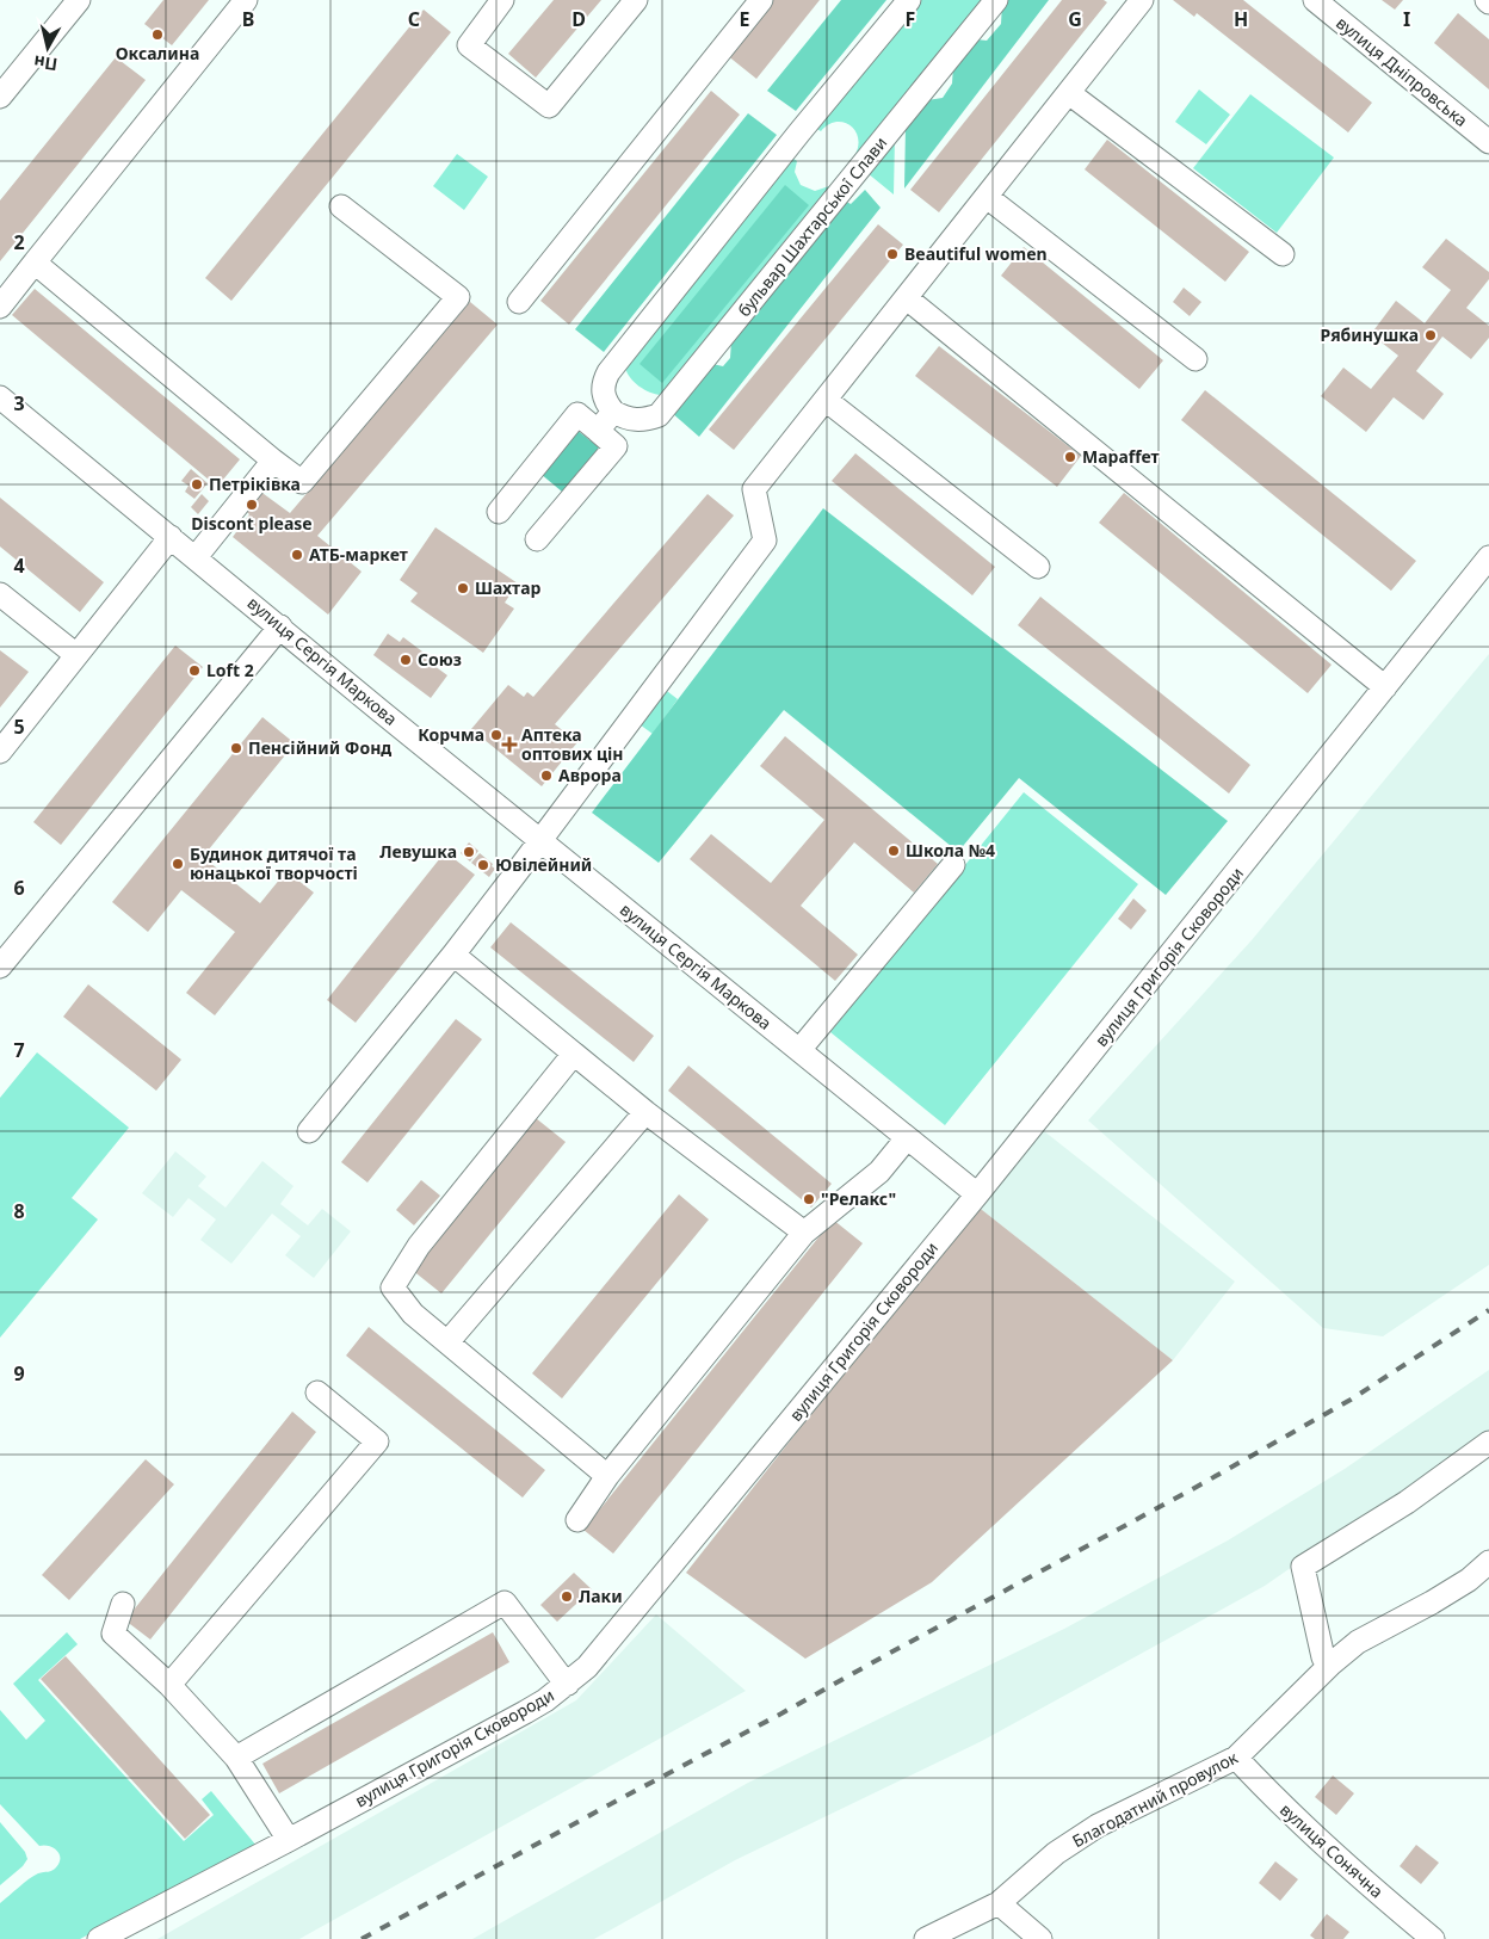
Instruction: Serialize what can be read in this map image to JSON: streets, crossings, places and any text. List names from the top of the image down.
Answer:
{
  "streets": {
    "street": [
      "вулиця Дніпровська",
      "бульвар Шахтарської Слави",
      "вулиця Сергія Маркова",
      "вулиця Григорія Сковороди",
      "Благодатний провулок",
      "вулиця Сонячна"
    ]
  },
  "crossings": [
    ["вулиця Сергія Маркова", "вулиця Григорія Сковороди"],
    ["Благодатний провулок", "вулиця Сонячна"]
  ],
  "places": {
    "other": [
      "Оксалина",
      "Beautiful women",
      "Рябинушка",
      "Мараffет",
      "Петріківка",
      "Discont please",
      "АТБ-маркет",
      "Шахтар",
      "Союз",
      "Loft 2",
      "Корчма",
      "Пенсійний Фонд",
      "Аврора",
      "Школа №4",
      "Левушка",
      "Будинок дитячої та юнацької творчості",
      "Ювілейний",
      "\"Релакс\"",
      "Лаки"
    ],
    "health": ["Аптека оптових цін"]
  },
  "north": "bottom",
  "grid": {
    "columns": [
      "B",
      "C",
      "D",
      "E",
      "F",
      "G",
      "H",
      "I"
    ],
    "rows": [
      "2",
      "3",
      "4",
      "5",
      "6",
      "7",
      "8",
      "9"
    ]
  }
}
